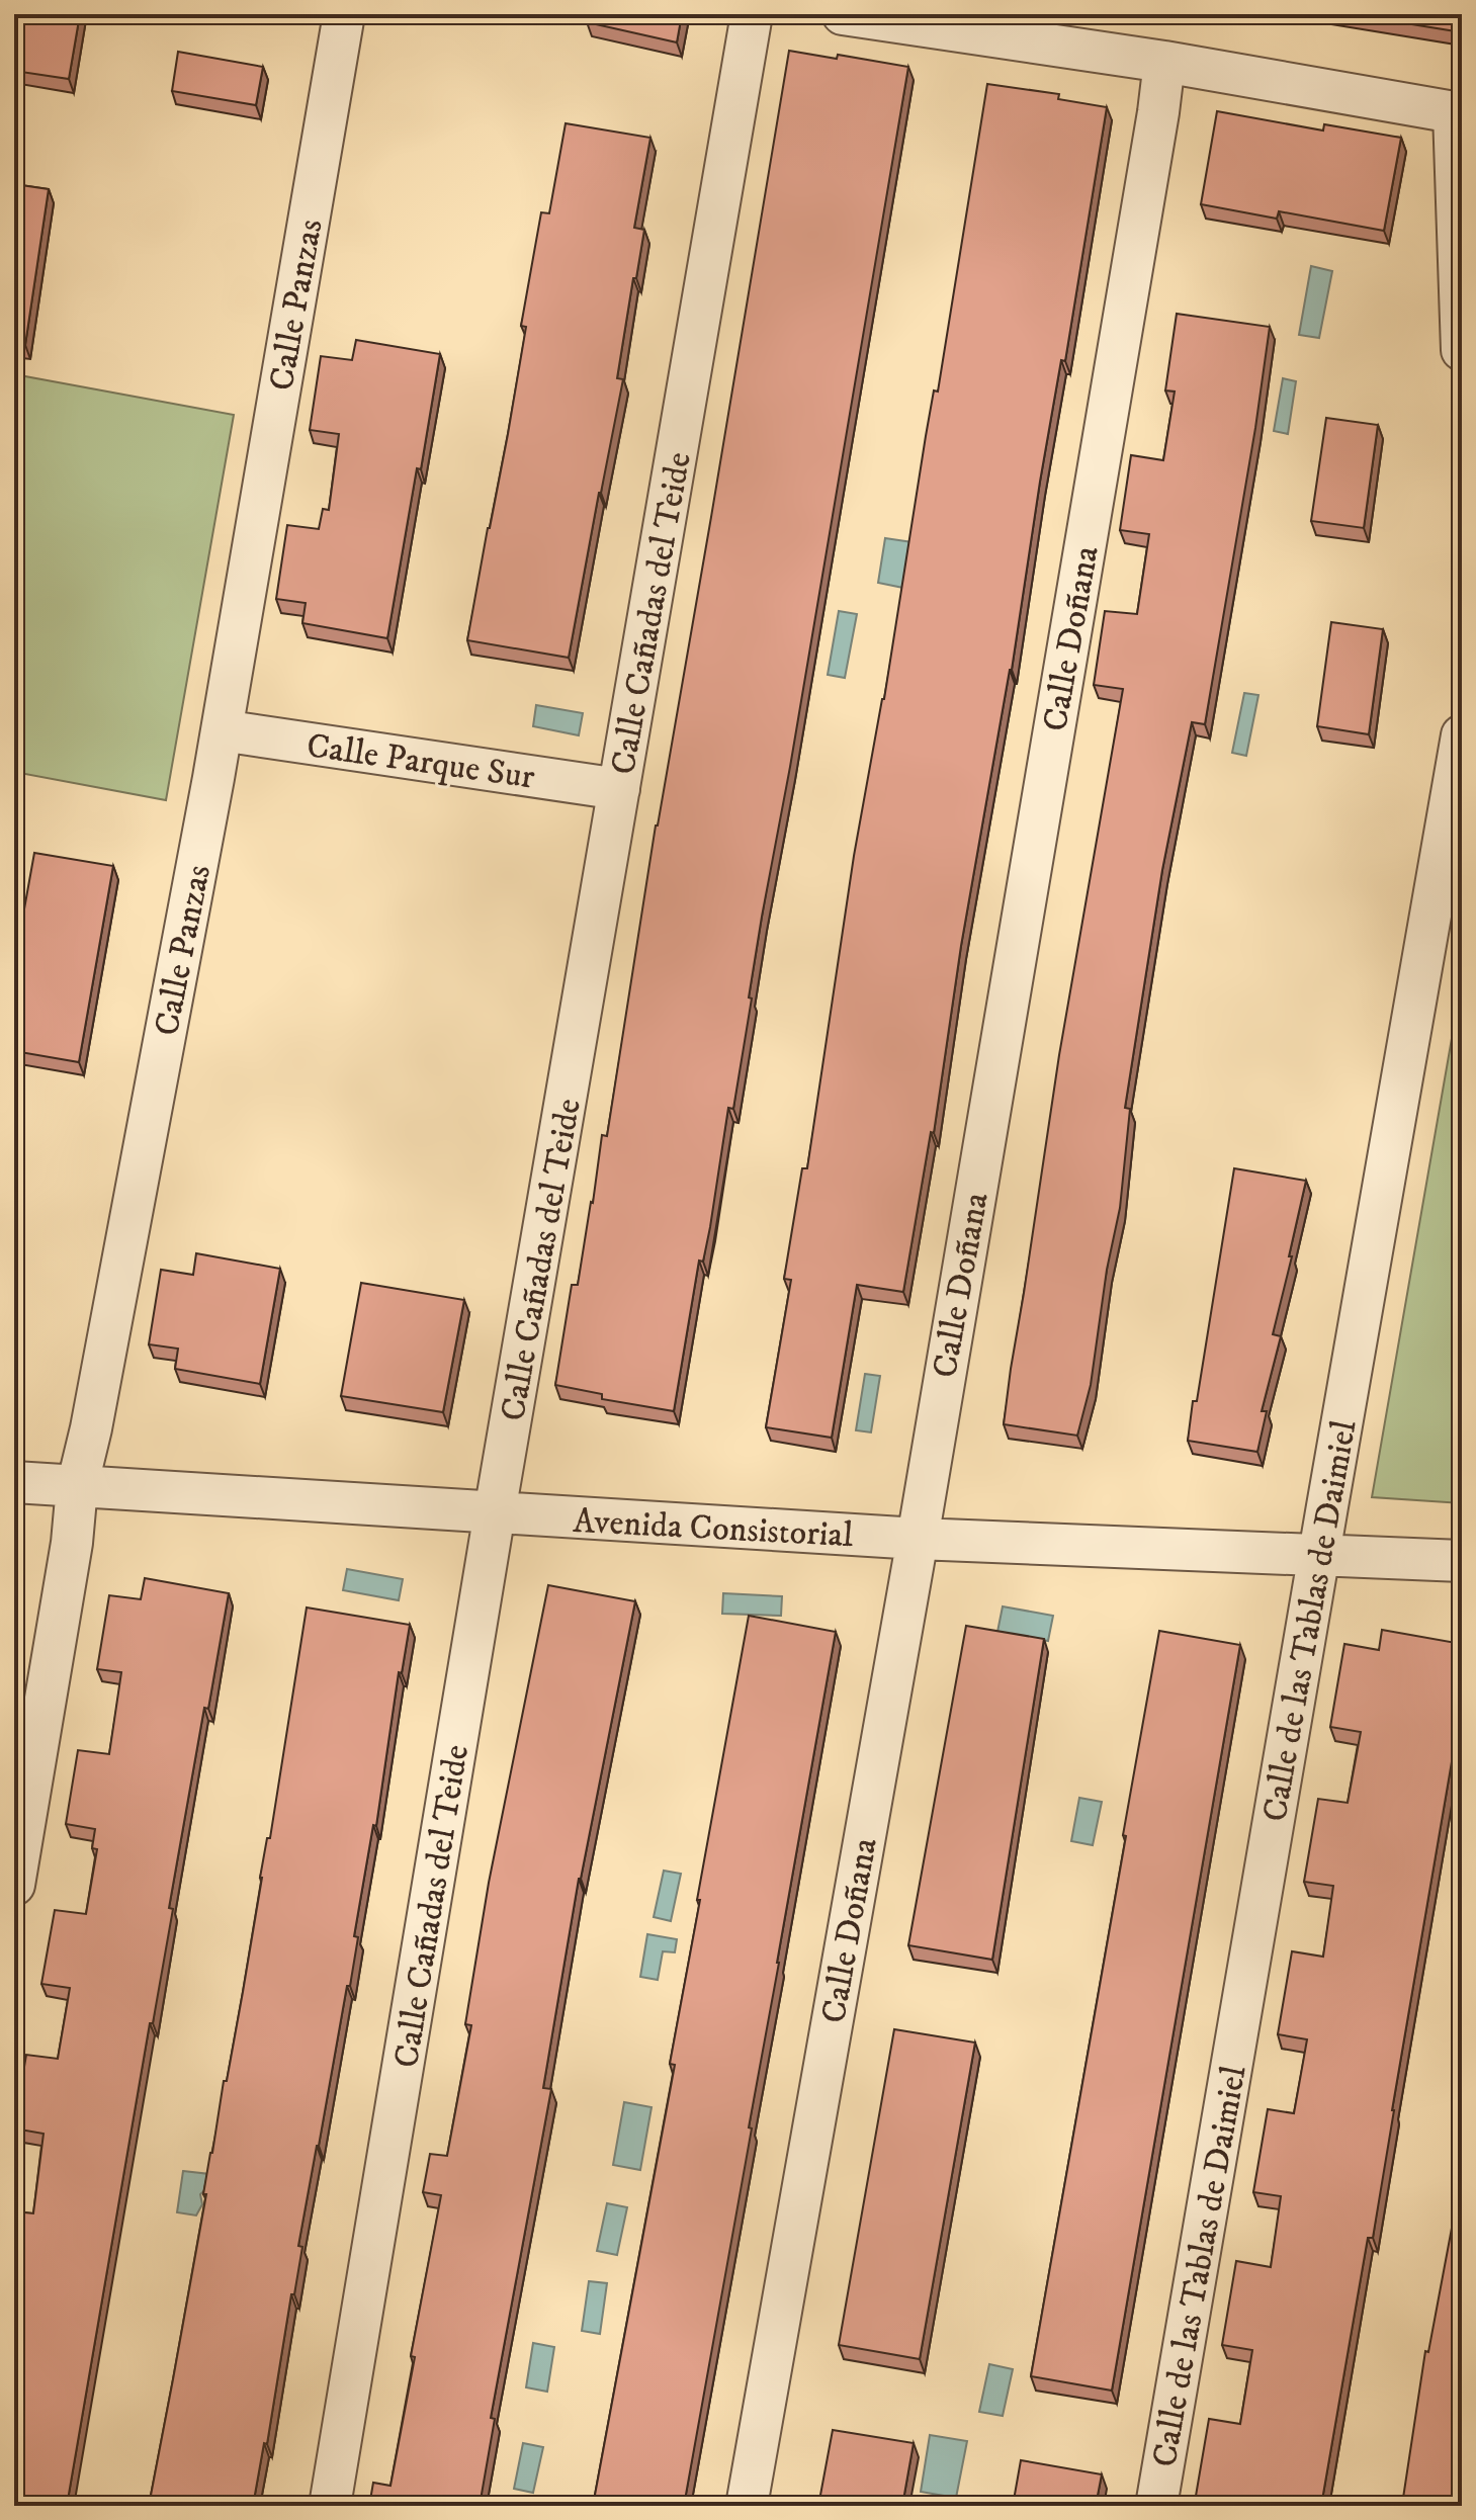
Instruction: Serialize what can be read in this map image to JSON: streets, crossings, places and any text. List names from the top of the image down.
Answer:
{
  "streets": {
    "street": [
      "Calle Panzas",
      "Calle Cañadas del Teide",
      "Calle Doñana",
      "Calle Parque Sur",
      "Avenida Consistorial",
      "Calle de las Tablas de Daimiel"
    ]
  },
  "crossings": [
    ["Calle Panzas", "Calle Parque Sur"],
    ["Calle Panzas", "Avenida Consistorial"],
    ["Calle Cañadas del Teide", "Calle Parque Sur"],
    ["Calle Cañadas del Teide", "Avenida Consistorial"],
    ["Calle Doñana", "Avenida Consistorial"],
    ["Avenida Consistorial", "Calle de las Tablas de Daimiel"]
  ]
}
